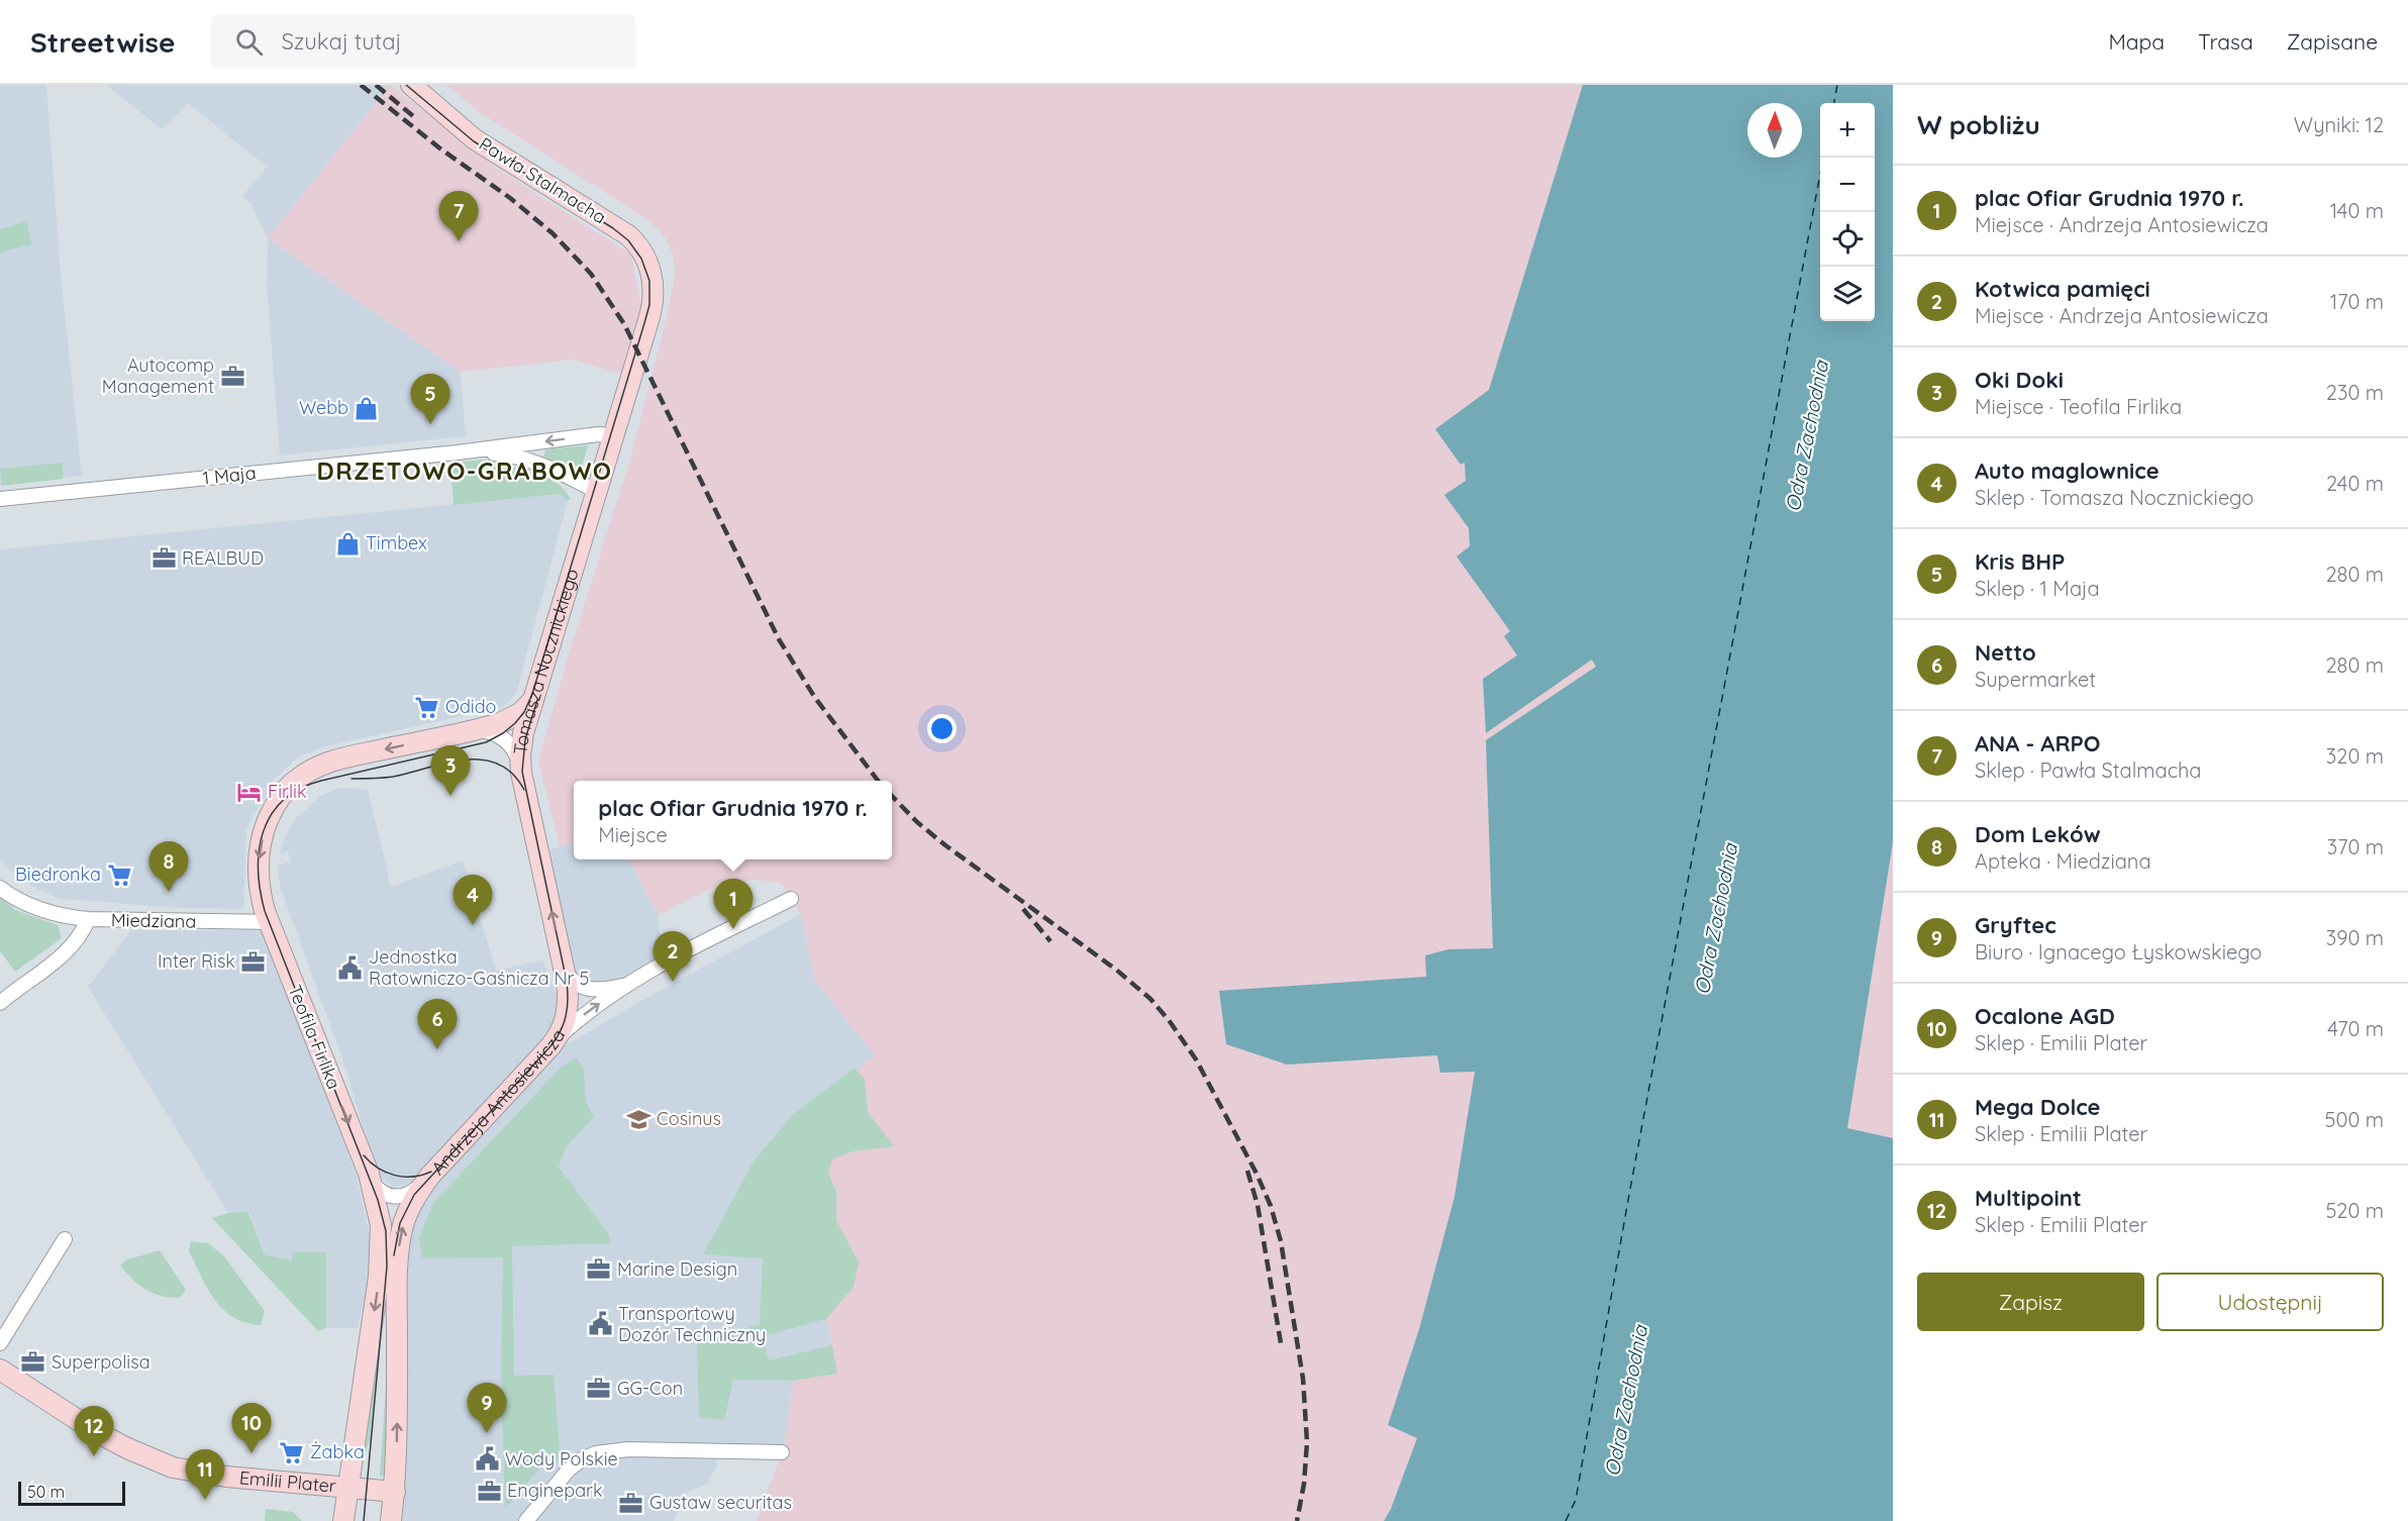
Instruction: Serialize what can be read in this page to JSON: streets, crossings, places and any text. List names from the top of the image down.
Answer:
{
  "streets": {
    "street": [
      "Pawła Stalmacha",
      "1 Maja",
      "Tomasza Nocznickiego",
      "Miedziana",
      "Teofila Firlika",
      "Andrzeja Antosiewicza",
      "Emilii Plater"
    ]
  },
  "crossings": [
    ["Pawła Stalmacha", "Tomasza Nocznickiego"],
    ["1 Maja", "Tomasza Nocznickiego"],
    ["Tomasza Nocznickiego", "Teofila Firlika"],
    ["Tomasza Nocznickiego", "Andrzeja Antosiewicza"],
    ["Miedziana", "Teofila Firlika"],
    ["Teofila Firlika", "Andrzeja Antosiewicza"],
    ["Teofila Firlika", "Emilii Plater"]
  ],
  "districts": ["DRZETOWO-GRABOWO"],
  "water": ["Odra Zachodnia"],
  "places": {
    "office": [
      "Autocomp Management",
      "REALBUD",
      "Inter Risk",
      "Marine Design",
      "Superpolisa",
      "GG-Con",
      "Enginepark",
      "Gustaw securitas"
    ],
    "shop": ["Webb", "Timbex"],
    "supermarket": ["Odido", "Biedronka", "Żabka"],
    "hotel": ["Firlik"],
    "public building": ["Jednostka Ratowniczo-Gaśnicza Nr 5", "Transportowy Dozór Techniczny", "Wody Polskie"],
    "school or university": ["Cosinus"]
  },
  "scale_bar": "50 m",
  "north": "top",
  "page": {
    "header": "Streetwise",
    "search": "Szukaj tutaj",
    "nav": ["Mapa", "Trasa", "Zapisane"],
    "heading": ["W pobliżu", "Wyniki: 12"],
    "map_buttons": ["+", "−"],
    "list": [
      {
        "mark": "1",
        "name": "plac Ofiar Grudnia 1970 r.",
        "note": "Miejsce · Andrzeja Antosiewicza",
        "value": "140 m"
      },
      {
        "mark": "2",
        "name": "Kotwica pamięci",
        "note": "Miejsce · Andrzeja Antosiewicza",
        "value": "170 m"
      },
      {
        "mark": "3",
        "name": "Oki Doki",
        "note": "Miejsce · Teofila Firlika",
        "value": "230 m"
      },
      {
        "mark": "4",
        "name": "Auto maglownice",
        "note": "Sklep · Tomasza Nocznickiego",
        "value": "240 m"
      },
      {
        "mark": "5",
        "name": "Kris BHP",
        "note": "Sklep · 1 Maja",
        "value": "280 m"
      },
      {
        "mark": "6",
        "name": "Netto",
        "note": "Supermarket",
        "value": "280 m"
      },
      {
        "mark": "7",
        "name": "ANA - ARPO",
        "note": "Sklep · Pawła Stalmacha",
        "value": "320 m"
      },
      {
        "mark": "8",
        "name": "Dom Leków",
        "note": "Apteka · Miedziana",
        "value": "370 m"
      },
      {
        "mark": "9",
        "name": "Gryftec",
        "note": "Biuro · Ignacego Łyskowskiego",
        "value": "390 m"
      },
      {
        "mark": "10",
        "name": "Ocalone AGD",
        "note": "Sklep · Emilii Plater",
        "value": "470 m"
      },
      {
        "mark": "11",
        "name": "Mega Dolce",
        "note": "Sklep · Emilii Plater",
        "value": "500 m"
      },
      {
        "mark": "12",
        "name": "Multipoint",
        "note": "Sklep · Emilii Plater",
        "value": "520 m"
      }
    ],
    "pins": [
      "7",
      "5",
      "3",
      "8",
      "4",
      "1",
      "2",
      "6",
      "9",
      "10",
      "12",
      "11"
    ],
    "popup": ["plac Ofiar Grudnia 1970 r.", "Miejsce"],
    "buttons": ["Zapisz", "Udostępnij"],
    "scale": "50 m"
  }
}
